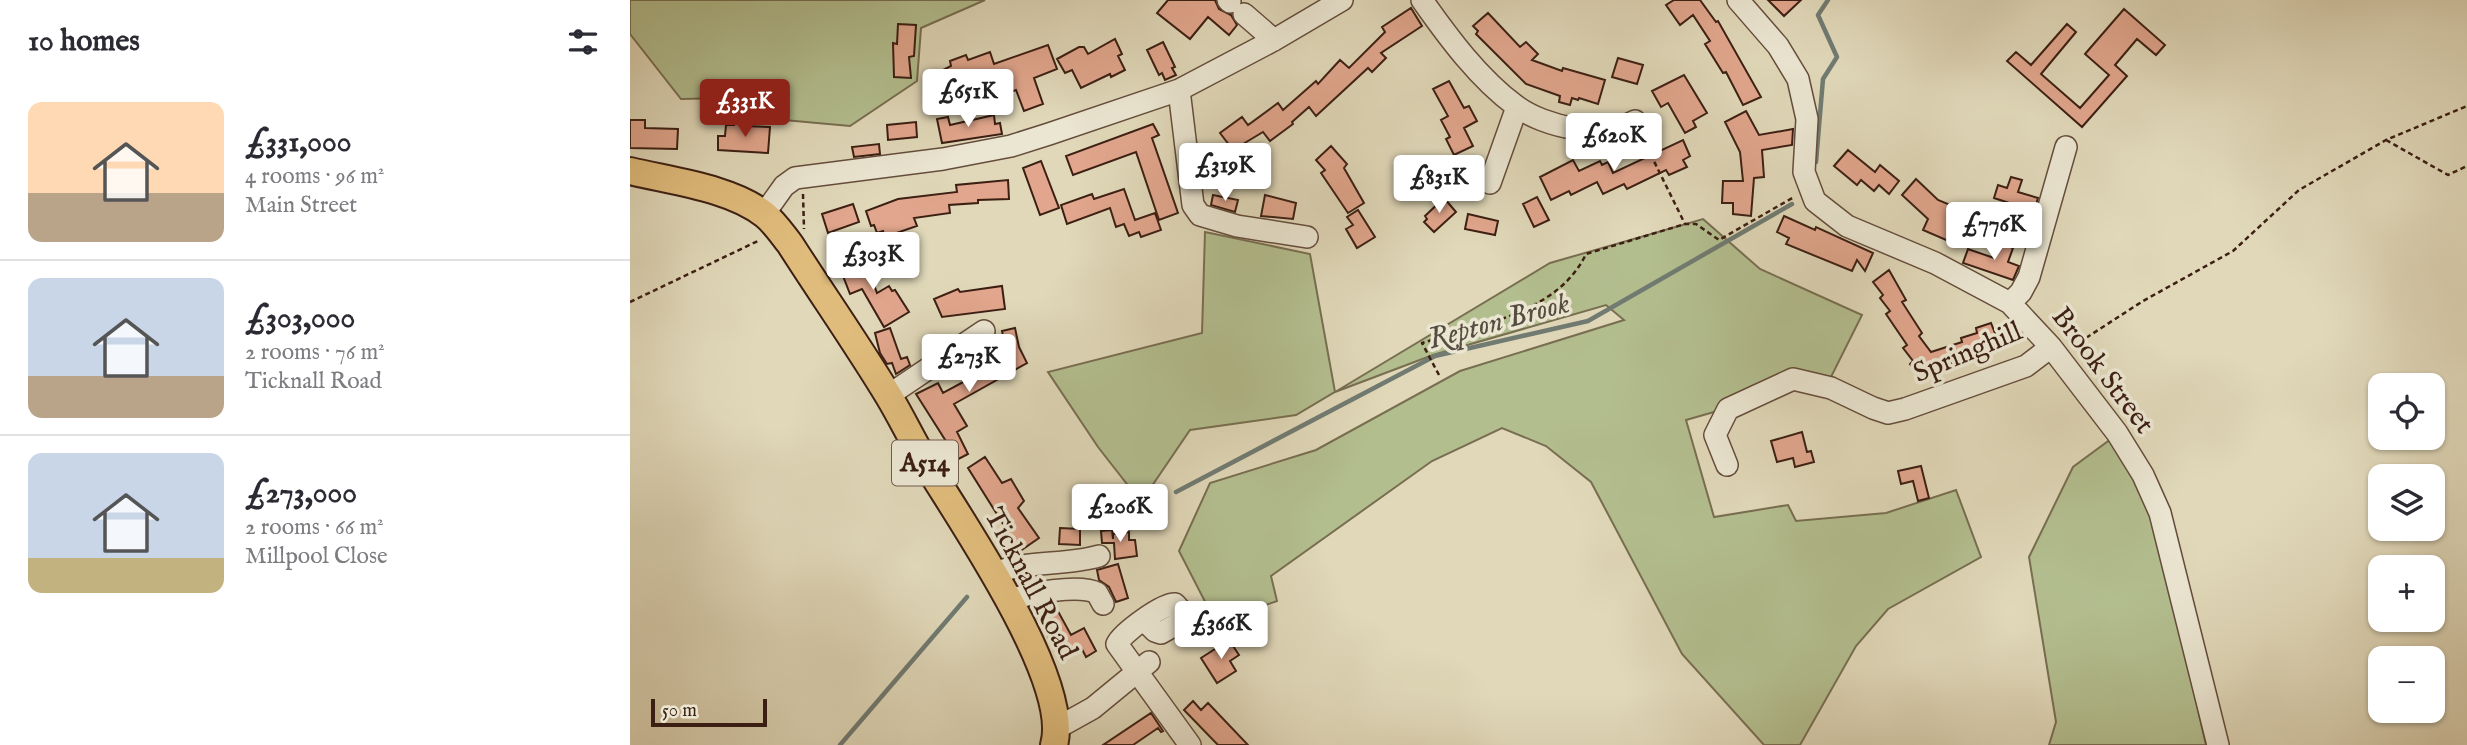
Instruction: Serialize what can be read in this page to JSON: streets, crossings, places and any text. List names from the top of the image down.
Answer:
{
  "streets": {
    "main road": ["A514", "Ticknall Road"],
    "street": ["Springhill", "Brook Street"]
  },
  "crossings": [
    ["Springhill", "Brook Street"]
  ],
  "water": ["Repton Brook"],
  "scale_bar": "50 m",
  "page": {
    "heading": "10 homes",
    "price": [
      "£651K",
      "£331K",
      "£620K",
      "£319K",
      "£831K",
      "£776K",
      "£303K",
      "£273K",
      "£206K",
      "£366K"
    ],
    "list": [
      {
        "name": "£331,000",
        "note": "4 rooms · 96 m² · Main Street"
      },
      {
        "name": "£303,000",
        "note": "2 rooms · 76 m² · Ticknall Road"
      },
      {
        "name": "£273,000",
        "note": "2 rooms · 66 m² · Millpool Close"
      }
    ],
    "map_buttons": ["+", "−"],
    "scale": "50 m"
  }
}
